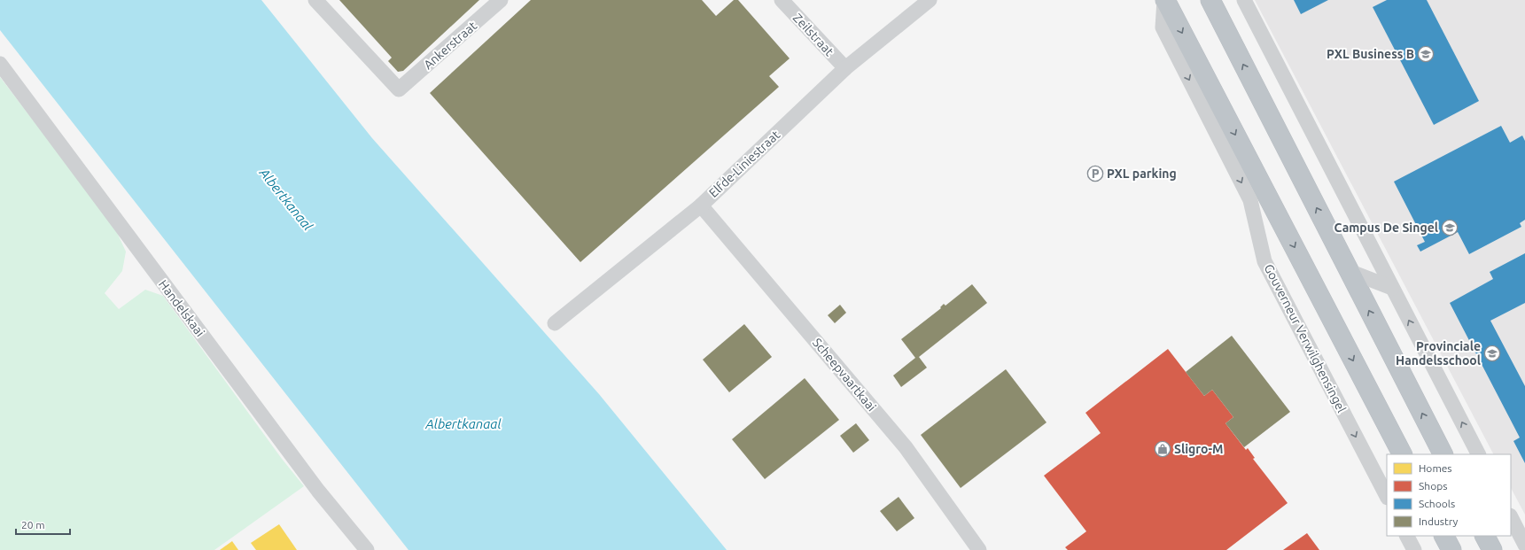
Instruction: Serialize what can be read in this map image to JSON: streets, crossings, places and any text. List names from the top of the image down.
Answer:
{
  "streets": {
    "highway": ["Gouverneur Verwilghensingel"],
    "street": [
      "Zeilstraat",
      "Ankerstraat",
      "Elfde-Liniestraat",
      "Handelskaai",
      "Scheepvaartkaai"
    ]
  },
  "crossings": [
    ["Zeilstraat", "Elfde-Liniestraat"],
    ["Elfde-Liniestraat", "Scheepvaartkaai"]
  ],
  "water": ["Albertkanaal"],
  "places": {
    "school or university": ["PXL Business B", "Campus De Singel", "Provinciale Handelsschool"],
    "parking": ["PXL parking"],
    "shop": ["Sligro-M"]
  },
  "legend": [
    "Homes",
    "Shops",
    "Schools",
    "Industry"
  ],
  "scale_bar": "20 m"
}
